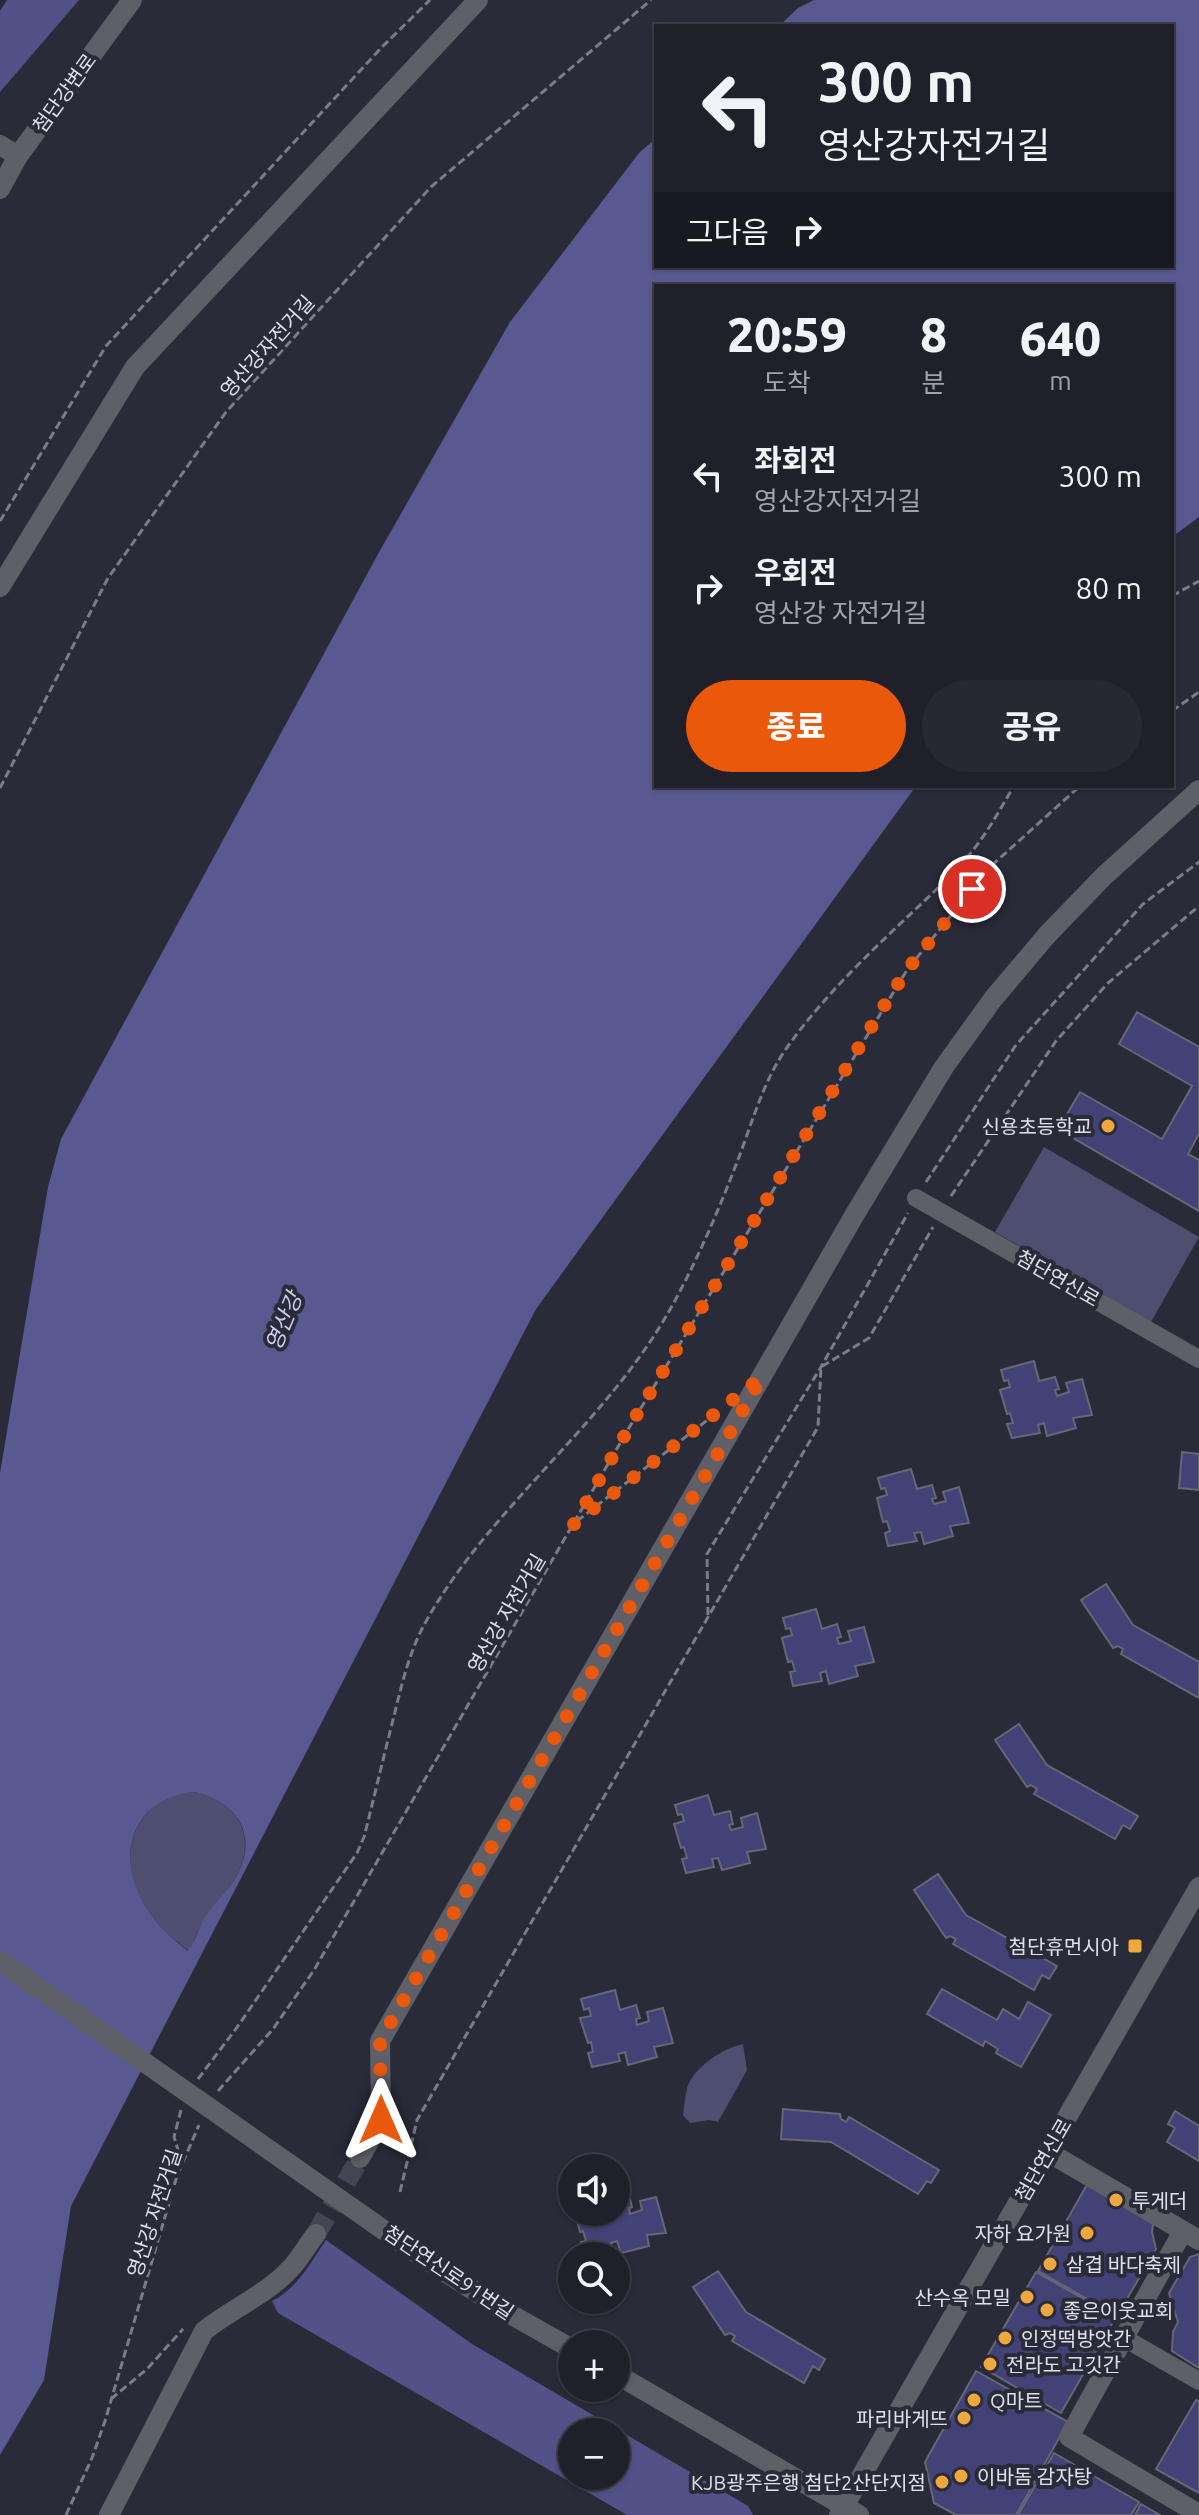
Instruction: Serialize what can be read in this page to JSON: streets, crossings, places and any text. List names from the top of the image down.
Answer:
{
  "streets": {
    "street": ["첨단강변로", "첨단연신로", "첨단연신로91번길"],
    "path": ["영산강자전거길", "영산강 자전거길"]
  },
  "water": ["영산강"],
  "places": {
    "other": [
      "신용초등학교",
      "투게더",
      "자하 요가원",
      "삼겹 바다축제",
      "산수옥 모밀",
      "좋은이웃교회",
      "인정떡방앗간",
      "전라도 고깃간",
      "Q마트",
      "파리바게뜨",
      "이바돔 감자탕",
      "KJB광주은행 첨단2산단지점"
    ],
    "transit": ["첨단휴먼시아"]
  },
  "page": {
    "turn": ["300 m", "영산강자전거길"],
    "then": "그다음",
    "eta": [
      "20:59",
      "도착",
      "8",
      "분",
      "640",
      "m"
    ],
    "list": [
      {
        "name": "좌회전",
        "note": "영산강자전거길",
        "value": "300 m"
      },
      {
        "name": "우회전",
        "note": "영산강 자전거길",
        "value": "80 m"
      }
    ],
    "buttons": ["종료", "공유"],
    "map_buttons": ["+", "−"]
  }
}
